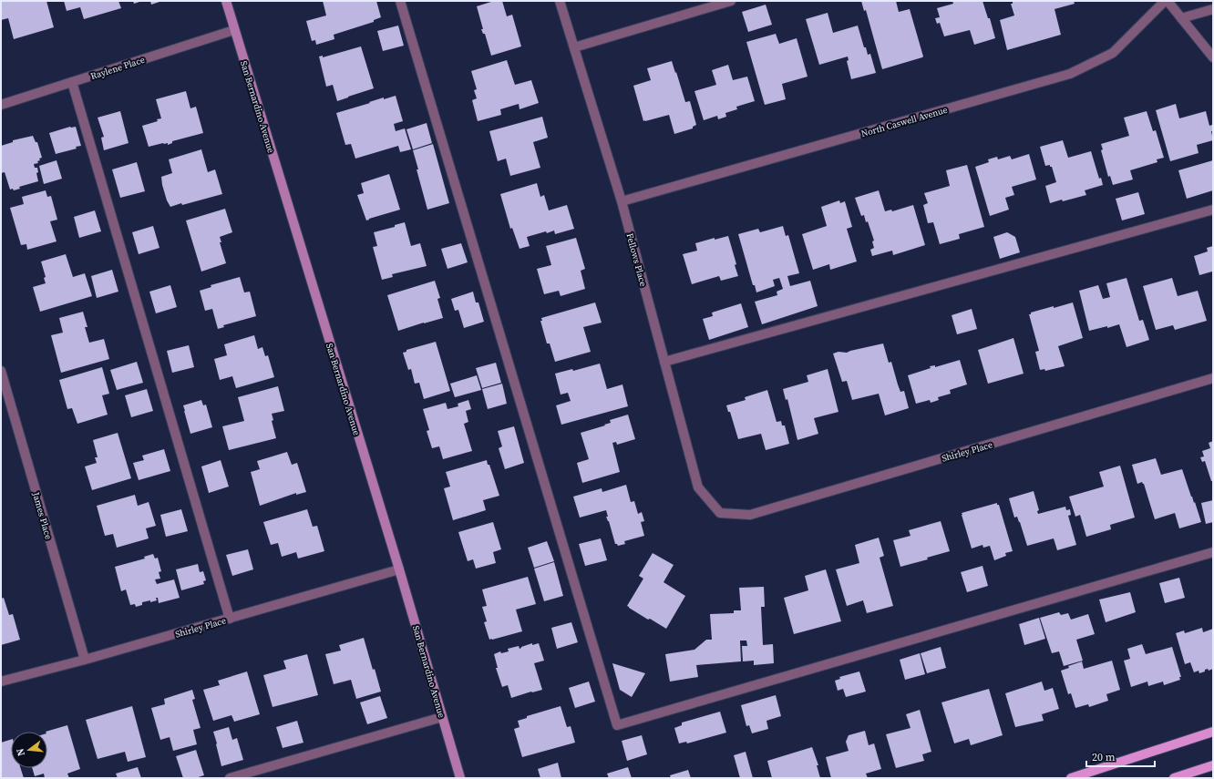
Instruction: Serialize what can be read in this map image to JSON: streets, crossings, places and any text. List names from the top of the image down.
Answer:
{
  "streets": {
    "main road": ["San Bernardino Avenue"],
    "street": [
      "Raylene Place",
      "North Caswell Avenue",
      "Fellows Place",
      "Shirley Place",
      "James Place"
    ]
  },
  "crossings": [
    ["Raylene Place", "San Bernardino Avenue"],
    ["San Bernardino Avenue", "Shirley Place"],
    ["North Caswell Avenue", "Fellows Place"],
    ["Fellows Place", "Shirley Place"],
    ["Shirley Place", "James Place"]
  ],
  "scale_bar": "20 m",
  "north": "left"
}
